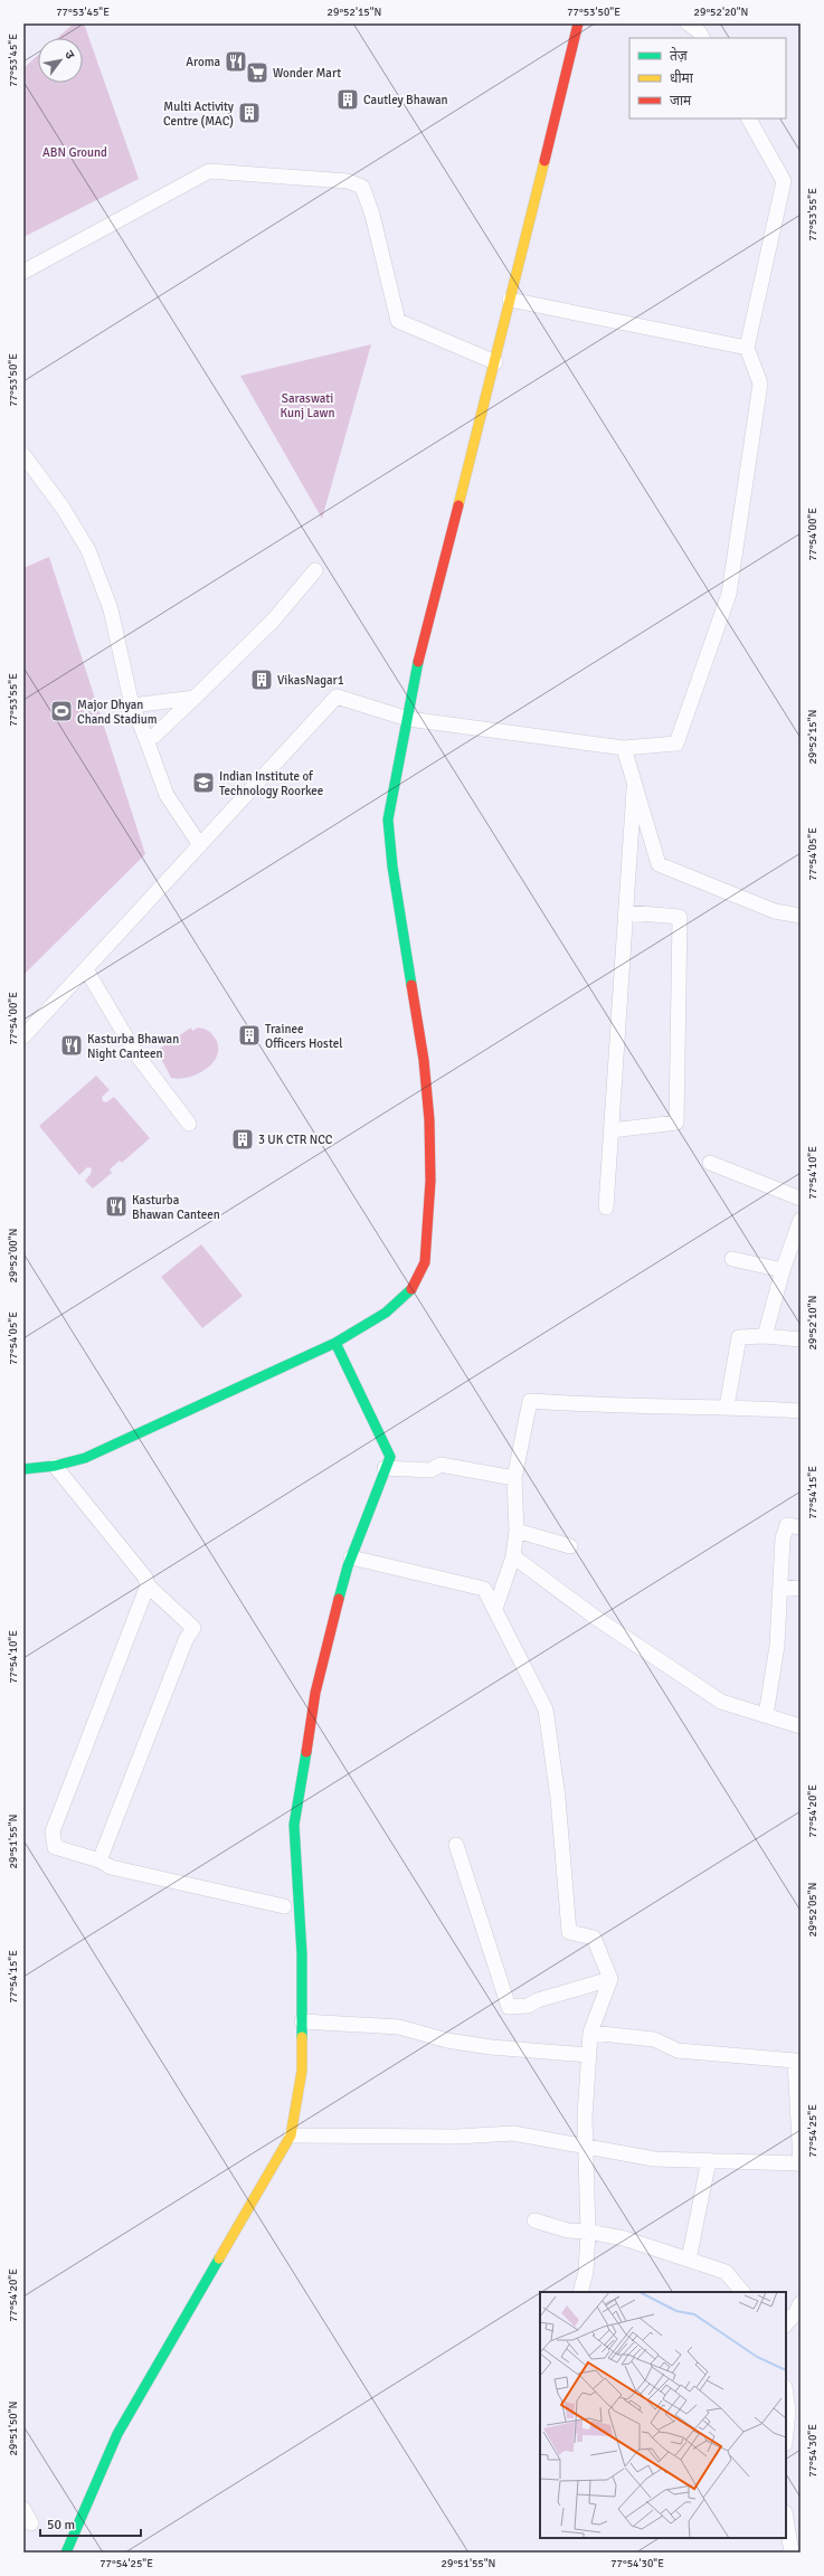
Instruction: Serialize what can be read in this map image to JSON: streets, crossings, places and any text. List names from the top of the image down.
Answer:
{
  "parks": ["ABN Ground", "Saraswati Kunj Lawn"],
  "places": {
    "restaurant": ["Aroma", "Kasturba Bhawan Night Canteen", "Kasturba Bhawan Canteen"],
    "supermarket": ["Wonder Mart"],
    "building": [
      "Cautley Bhawan",
      "Multi Activity Centre (MAC)",
      "VikasNagar1",
      "Trainee Officers Hostel",
      "3 UK CTR NCC"
    ],
    "sports": ["Major Dhyan Chand Stadium"],
    "school or university": ["Indian Institute of Technology Roorkee"]
  },
  "legend": ["तेज़", "धीमा", "जाम"],
  "scale_bar": "50 m",
  "north": "top right",
  "coordinates": [
    "77°53'45\"E",
    "29°52'15\"N",
    "77°53'50\"E",
    "29°52'20\"N",
    "77°53'55\"E",
    "77°54'00\"E",
    "77°54'05\"E",
    "77°54'10\"E",
    "29°52'00\"N",
    "29°52'10\"N",
    "77°54'15\"E",
    "77°54'20\"E",
    "29°51'55\"N",
    "29°52'05\"N",
    "77°54'25\"E",
    "29°51'50\"N",
    "77°54'30\"E"
  ]
}
